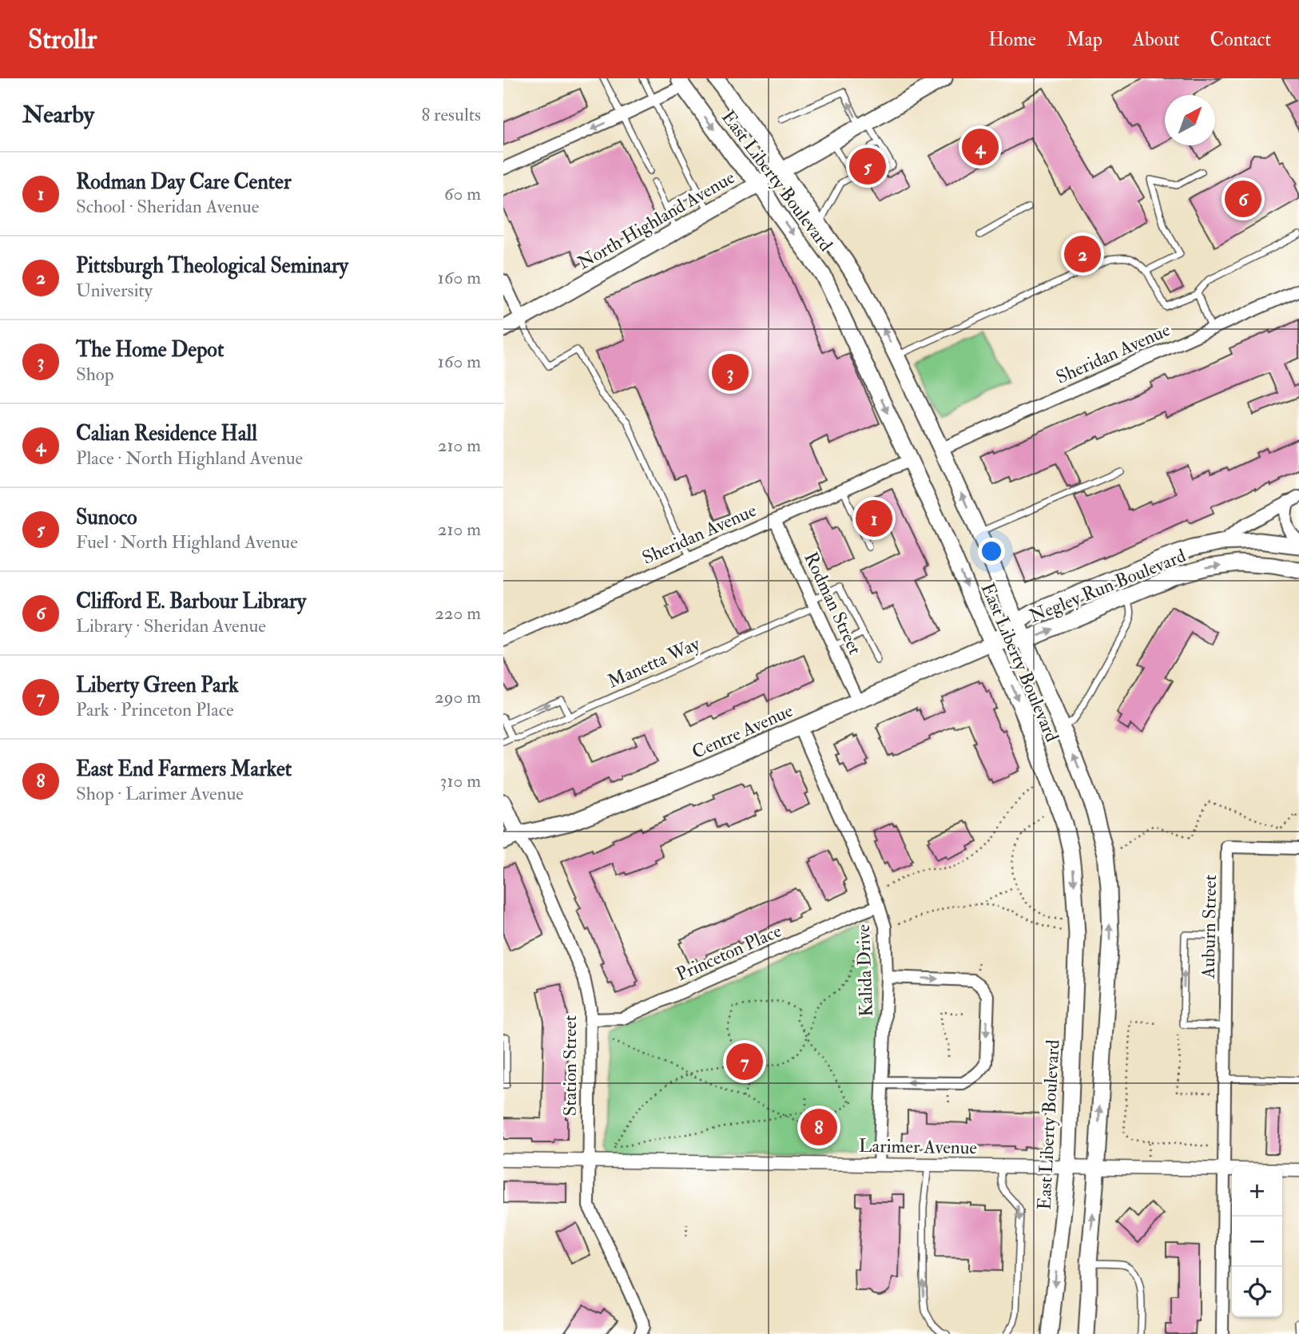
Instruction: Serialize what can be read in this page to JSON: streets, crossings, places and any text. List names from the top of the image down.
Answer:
{
  "streets": {
    "main road": [
      "East Liberty Boulevard",
      "North Highland Avenue",
      "Negley Run Boulevard",
      "Centre Avenue",
      "Station Street"
    ],
    "street": [
      "Sheridan Avenue",
      "Rodman Street",
      "Auburn Street",
      "Princeton Place",
      "Kalida Drive",
      "Larimer Avenue"
    ],
    "lane": ["Manetta Way"]
  },
  "crossings": [
    ["East Liberty Boulevard", "North Highland Avenue"],
    ["East Liberty Boulevard", "Sheridan Avenue"],
    ["East Liberty Boulevard", "Negley Run Boulevard"],
    ["East Liberty Boulevard", "Centre Avenue"],
    ["East Liberty Boulevard", "Larimer Avenue"],
    ["Sheridan Avenue", "Rodman Street"],
    ["Negley Run Boulevard", "Centre Avenue"],
    ["Rodman Street", "Manetta Way"],
    ["Rodman Street", "Centre Avenue"],
    ["Centre Avenue", "Kalida Drive"],
    ["Centre Avenue", "Station Street"],
    ["Auburn Street", "Larimer Avenue"],
    ["Princeton Place", "Kalida Drive"],
    ["Princeton Place", "Station Street"],
    ["Kalida Drive", "Larimer Avenue"],
    ["Station Street", "Larimer Avenue"]
  ],
  "north": "top right",
  "page": {
    "header": "Strollr",
    "nav": [
      "Home",
      "Map",
      "About",
      "Contact"
    ],
    "heading": ["Nearby", "8 results"],
    "pins": [
      "4",
      "5",
      "6",
      "2",
      "3",
      "1",
      "7",
      "8"
    ],
    "list": [
      {
        "mark": "1",
        "name": "Rodman Day Care Center",
        "note": "School · Sheridan Avenue",
        "value": "60 m"
      },
      {
        "mark": "2",
        "name": "Pittsburgh Theological Seminary",
        "note": "University",
        "value": "160 m"
      },
      {
        "mark": "3",
        "name": "The Home Depot",
        "note": "Shop",
        "value": "160 m"
      },
      {
        "mark": "4",
        "name": "Calian Residence Hall",
        "note": "Place · North Highland Avenue",
        "value": "210 m"
      },
      {
        "mark": "5",
        "name": "Sunoco",
        "note": "Fuel · North Highland Avenue",
        "value": "210 m"
      },
      {
        "mark": "6",
        "name": "Clifford E. Barbour Library",
        "note": "Library · Sheridan Avenue",
        "value": "220 m"
      },
      {
        "mark": "7",
        "name": "Liberty Green Park",
        "note": "Park · Princeton Place",
        "value": "290 m"
      },
      {
        "mark": "8",
        "name": "East End Farmers Market",
        "note": "Shop · Larimer Avenue",
        "value": "310 m"
      }
    ],
    "map_buttons": ["+", "−"]
  }
}
